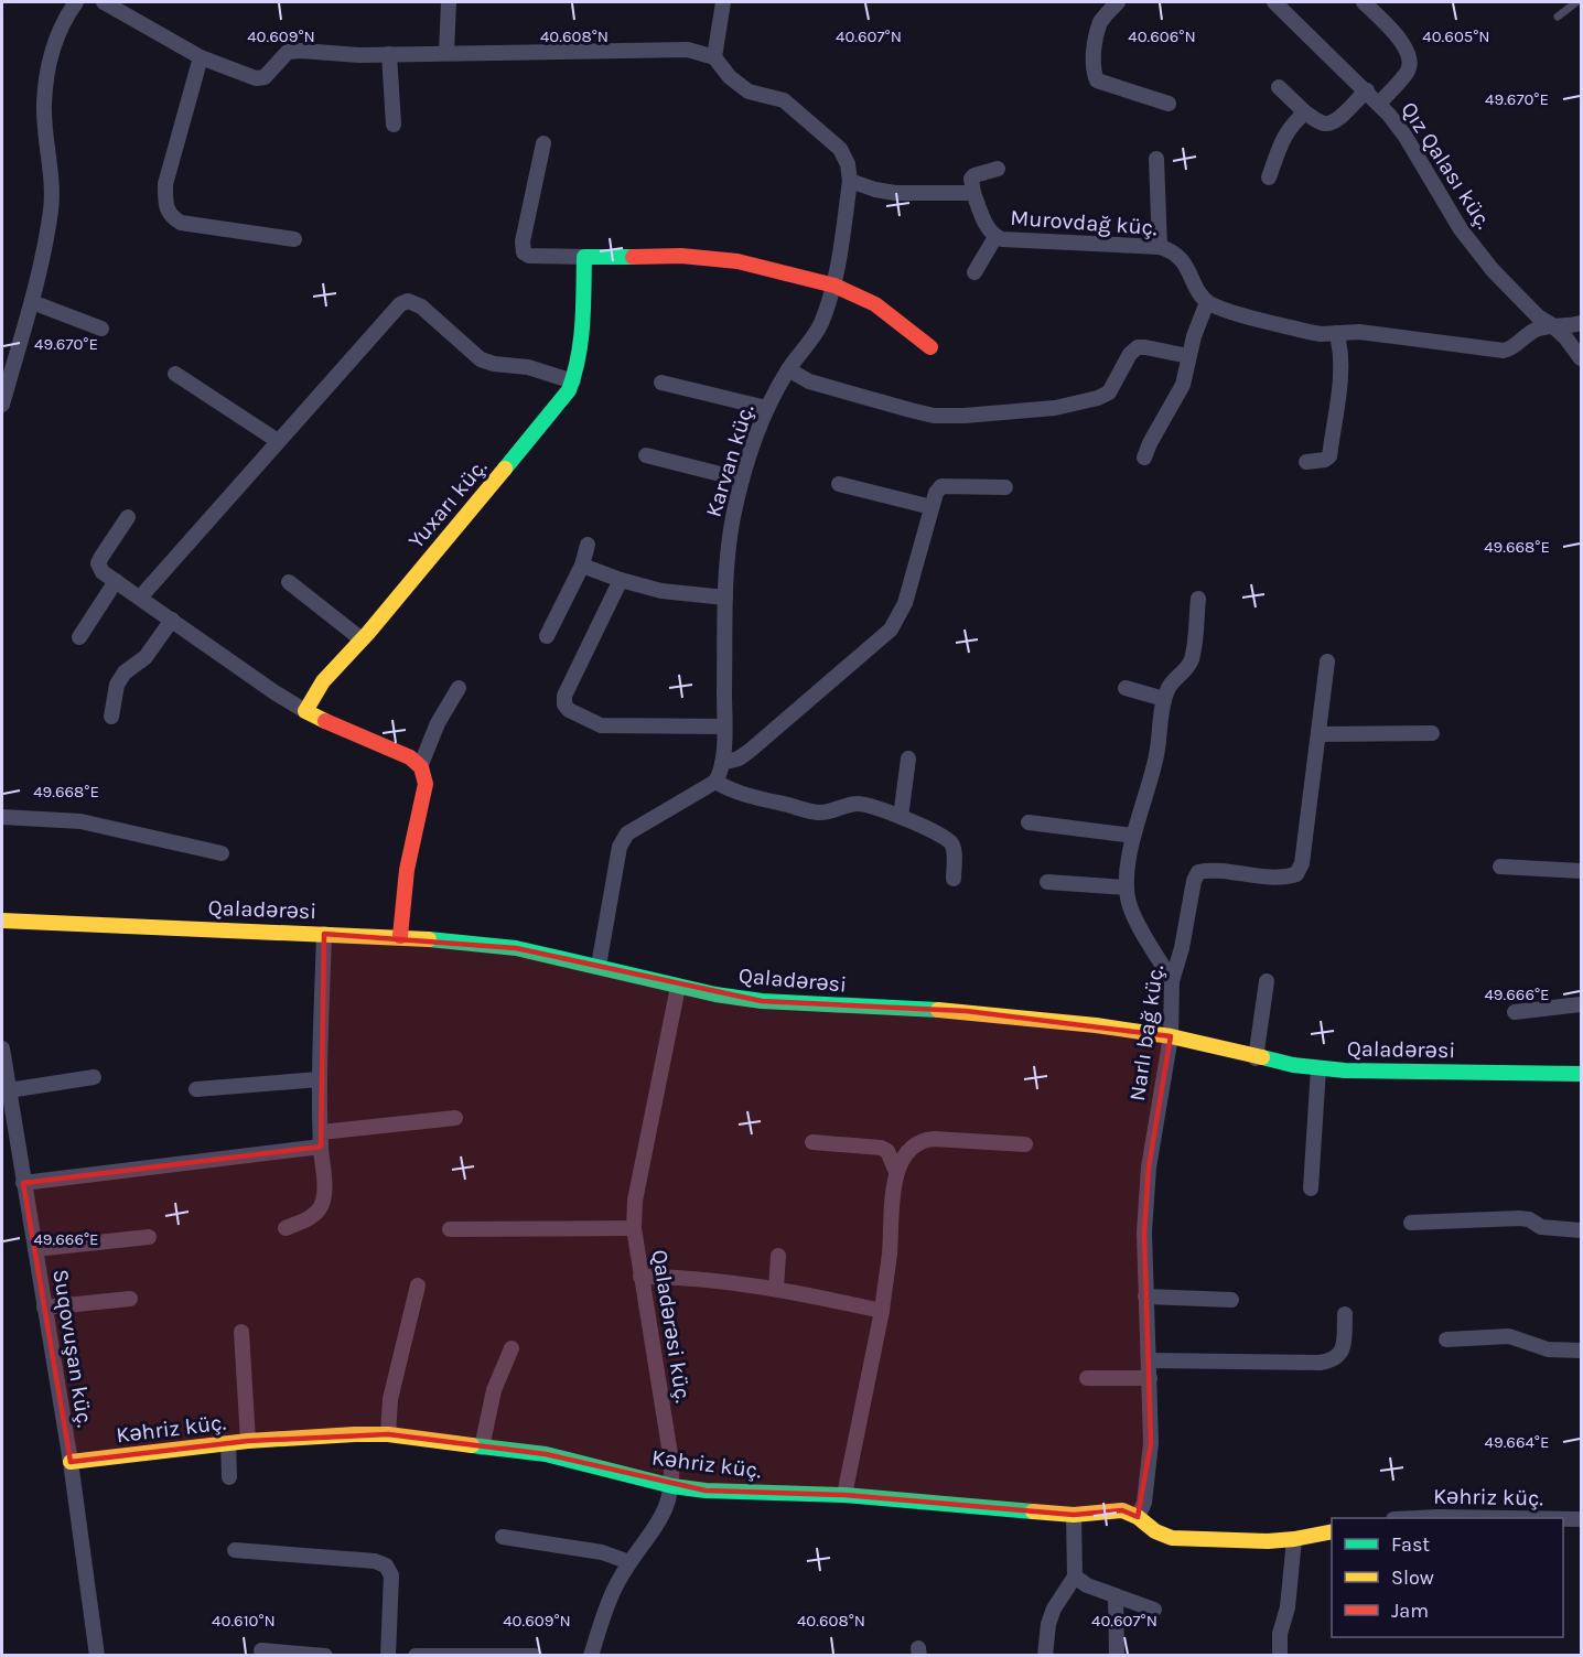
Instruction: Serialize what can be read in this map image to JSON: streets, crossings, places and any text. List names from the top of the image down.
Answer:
{
  "streets": {
    "street": [
      "Qız Qalası küç.",
      "Murovdağ küç.",
      "Karvan küç.",
      "Yuxarı küç.",
      "Qaladərəsi",
      "Narlı bağ küç.",
      "Qaladərəsi küç.",
      "Suqovuşan küç.",
      "Kəhriz küç."
    ]
  },
  "crossings": [
    ["Qaladərəsi", "Narlı bağ küç."],
    ["Qaladərəsi", "Qaladərəsi küç."],
    ["Narlı bağ küç.", "Kəhriz küç."],
    ["Qaladərəsi küç.", "Kəhriz küç."],
    ["Suqovuşan küç.", "Kəhriz küç."]
  ],
  "legend": ["Fast", "Slow", "Jam"],
  "coordinates": [
    "40.609°N",
    "40.608°N",
    "40.607°N",
    "40.606°N",
    "40.605°N",
    "49.670°E",
    "49.668°E",
    "49.666°E",
    "49.664°E",
    "40.610°N"
  ]
}
